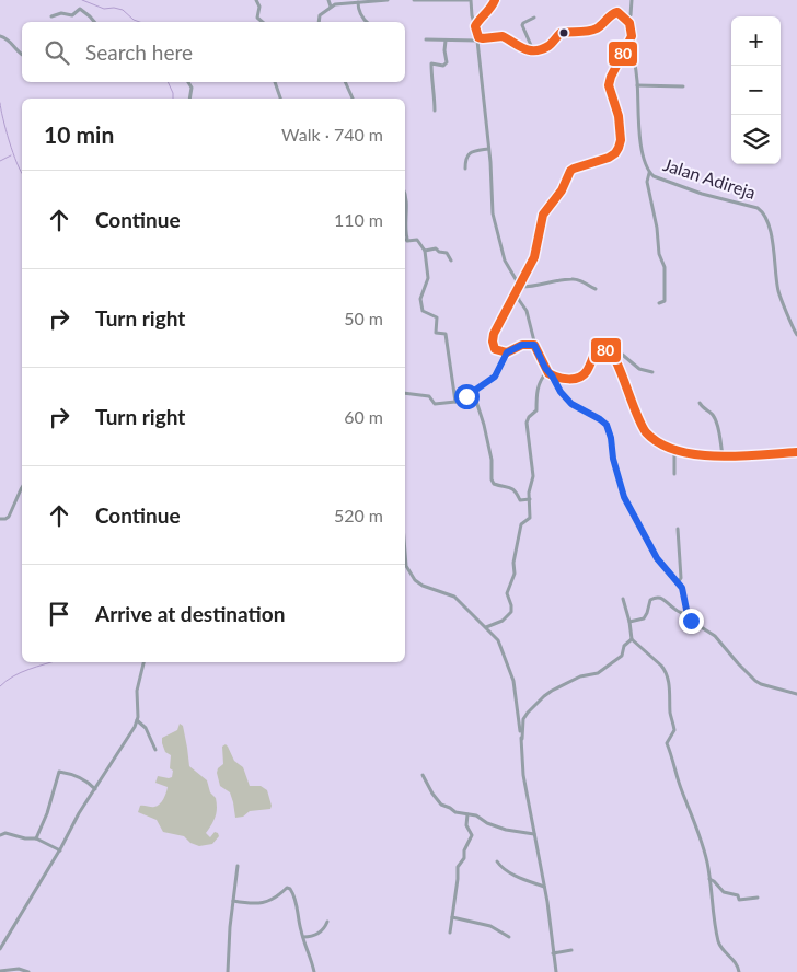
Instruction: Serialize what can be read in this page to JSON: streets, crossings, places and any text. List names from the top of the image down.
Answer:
{
  "streets": {
    "street": ["Jalan Adireja"]
  },
  "lines": ["transit line 80"],
  "page": {
    "map_buttons": ["+", "−"],
    "search": "Search here",
    "heading": ["10 min", "Walk · 740 m"],
    "list": [
      ["Continue", "110 m"],
      ["Turn right", "50 m"],
      ["Turn right", "60 m"],
      ["Continue", "520 m"],
      "Arrive at destination"
    ]
  }
}
